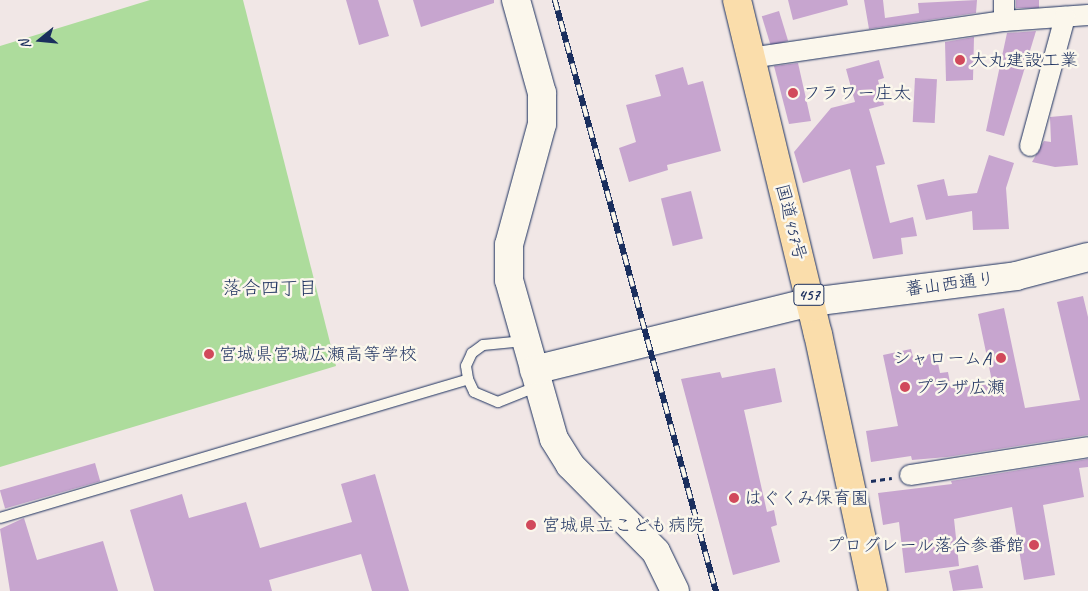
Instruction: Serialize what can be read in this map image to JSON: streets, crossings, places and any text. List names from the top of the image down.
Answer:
{
  "streets": {
    "highway": ["国道457号", "457"],
    "street": ["蕃山西通り"]
  },
  "crossings": [
    ["国道457号", "蕃山西通り"]
  ],
  "districts": ["落合四丁目"],
  "places": [
    "大丸建設工業",
    "フラワー庄太",
    "宮城県宮城広瀬高等学校",
    "シャロームA",
    "プラザ広瀬",
    "はぐくみ保育園",
    "宮城県立こども病院",
    "プログレール落合参番館"
  ],
  "north": "left"
}
